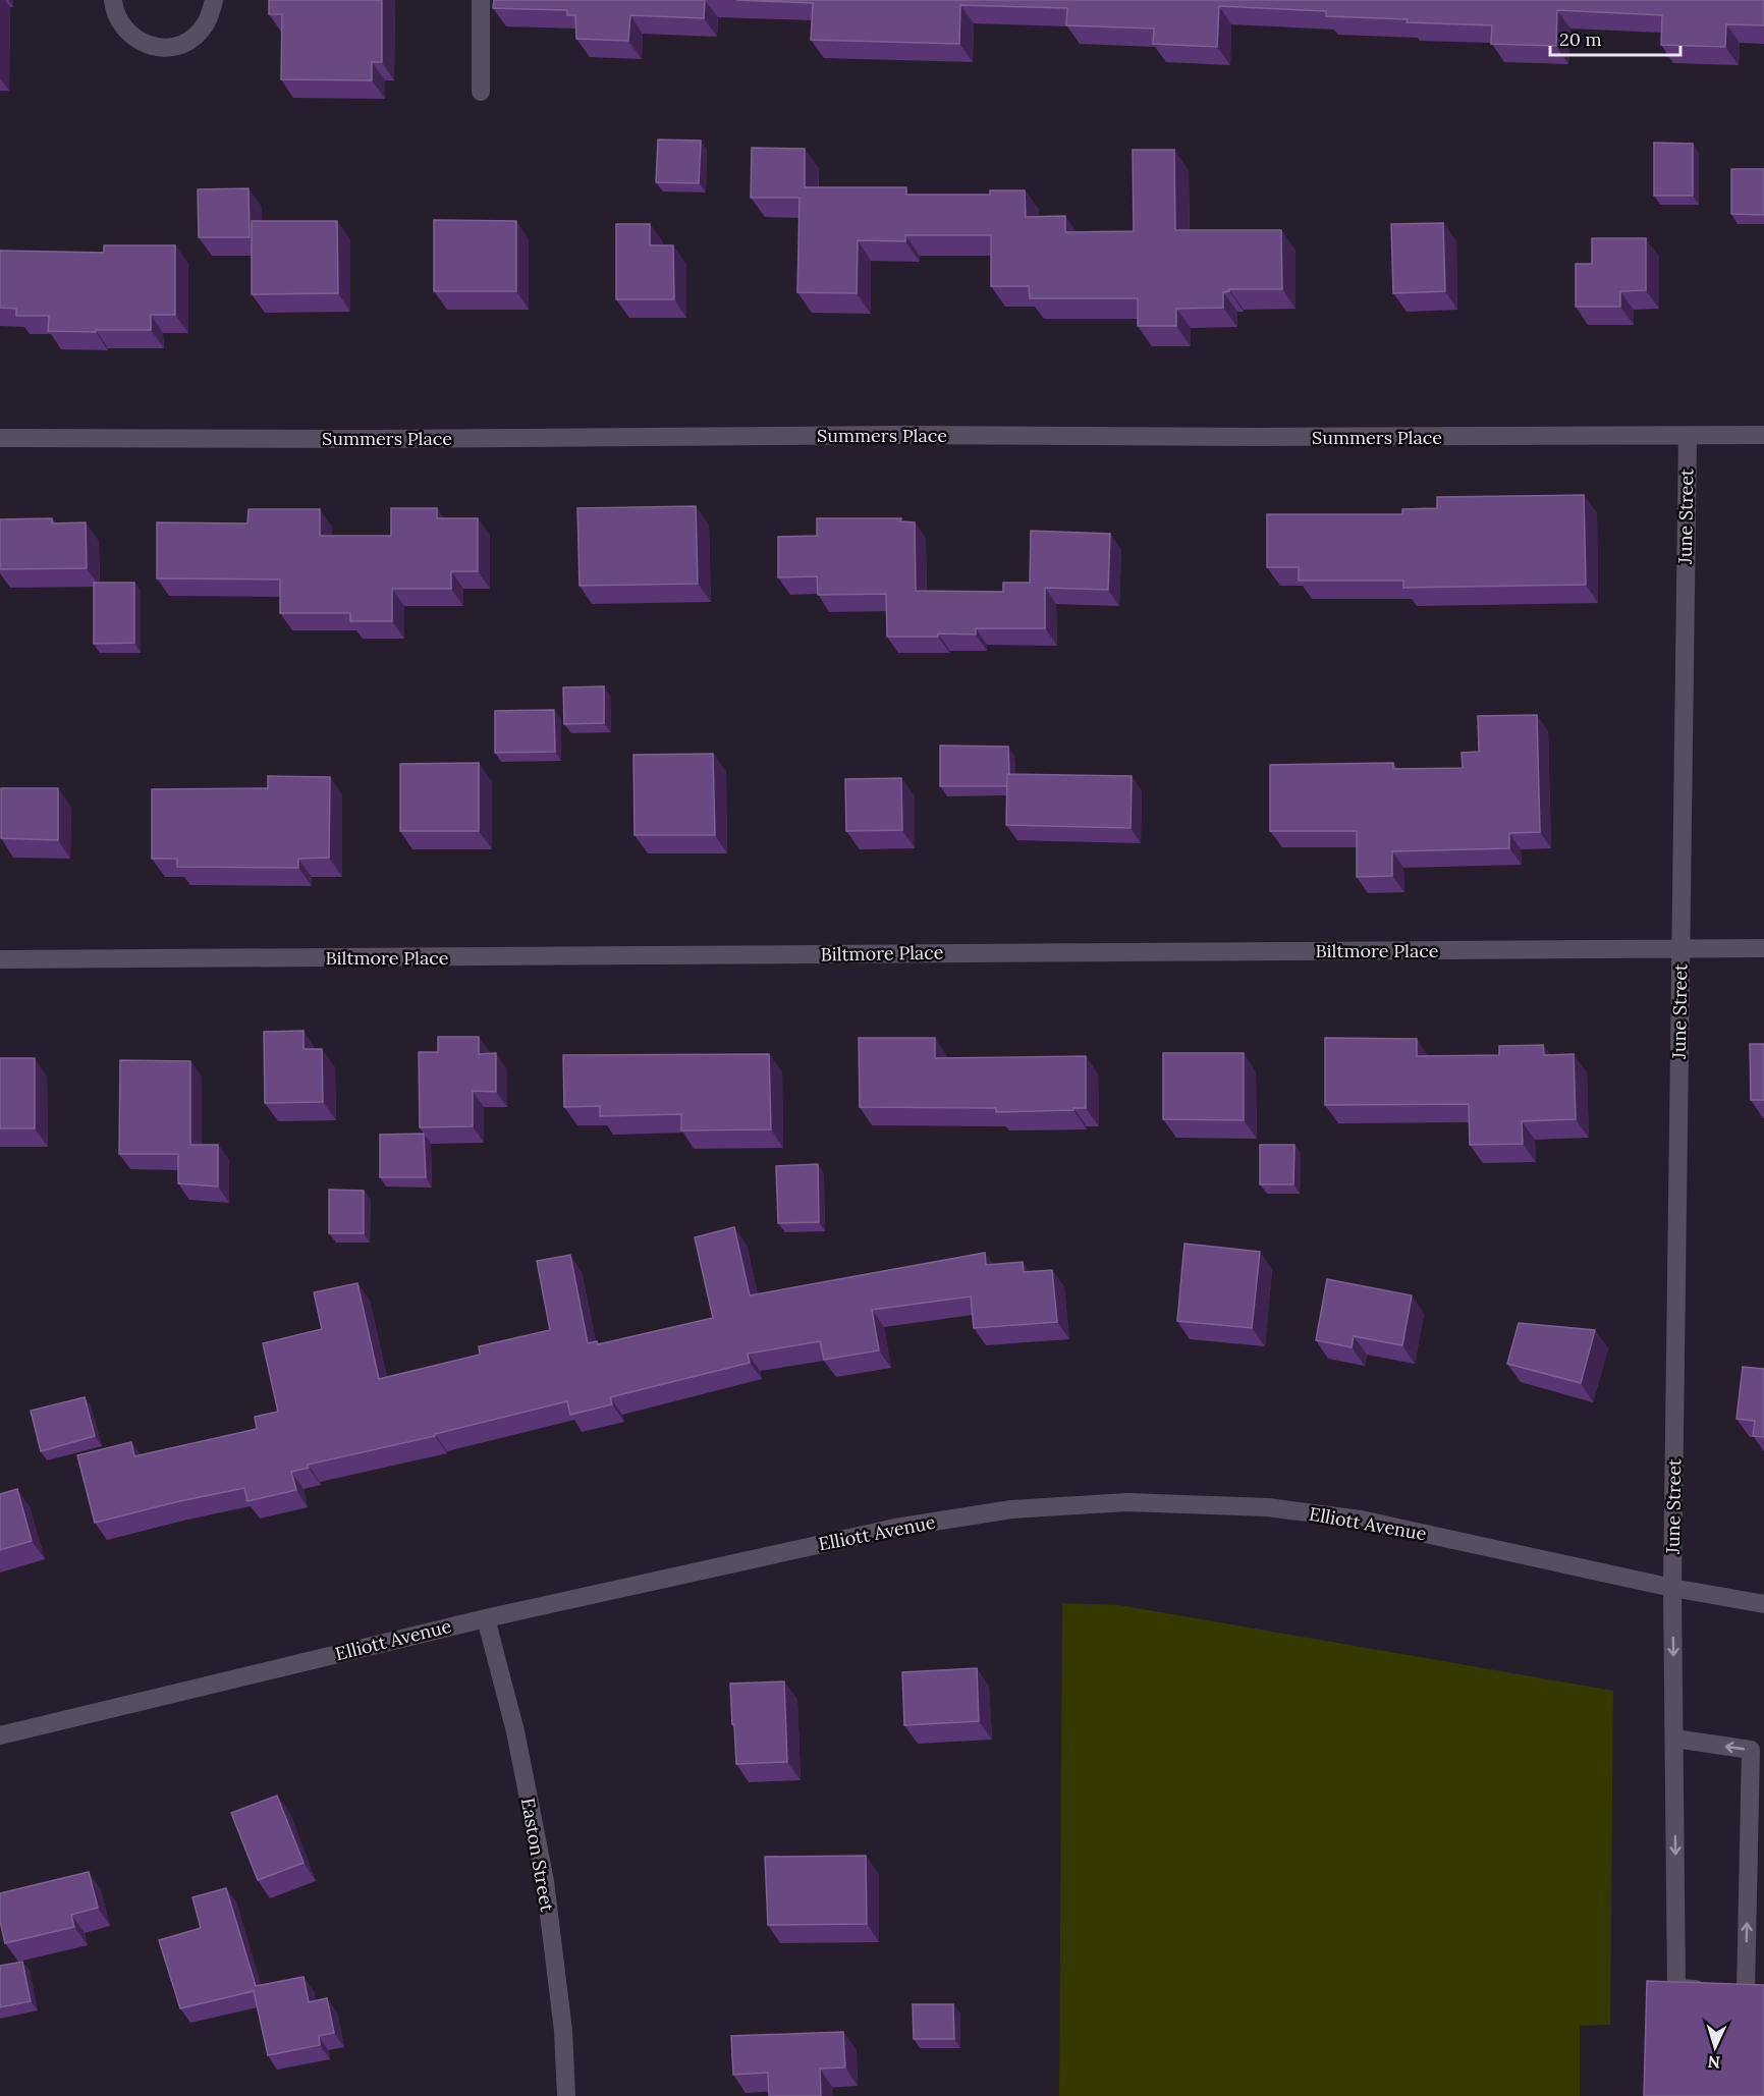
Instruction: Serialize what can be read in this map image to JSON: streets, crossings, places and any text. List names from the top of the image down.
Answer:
{
  "streets": {
    "street": [
      "Summers Place",
      "June Street",
      "Biltmore Place",
      "Elliott Avenue",
      "Easton Street"
    ]
  },
  "crossings": [
    ["Summers Place", "June Street"],
    ["June Street", "Biltmore Place"],
    ["June Street", "Elliott Avenue"],
    ["Elliott Avenue", "Easton Street"]
  ],
  "scale_bar": "20 m",
  "north": "bottom"
}
